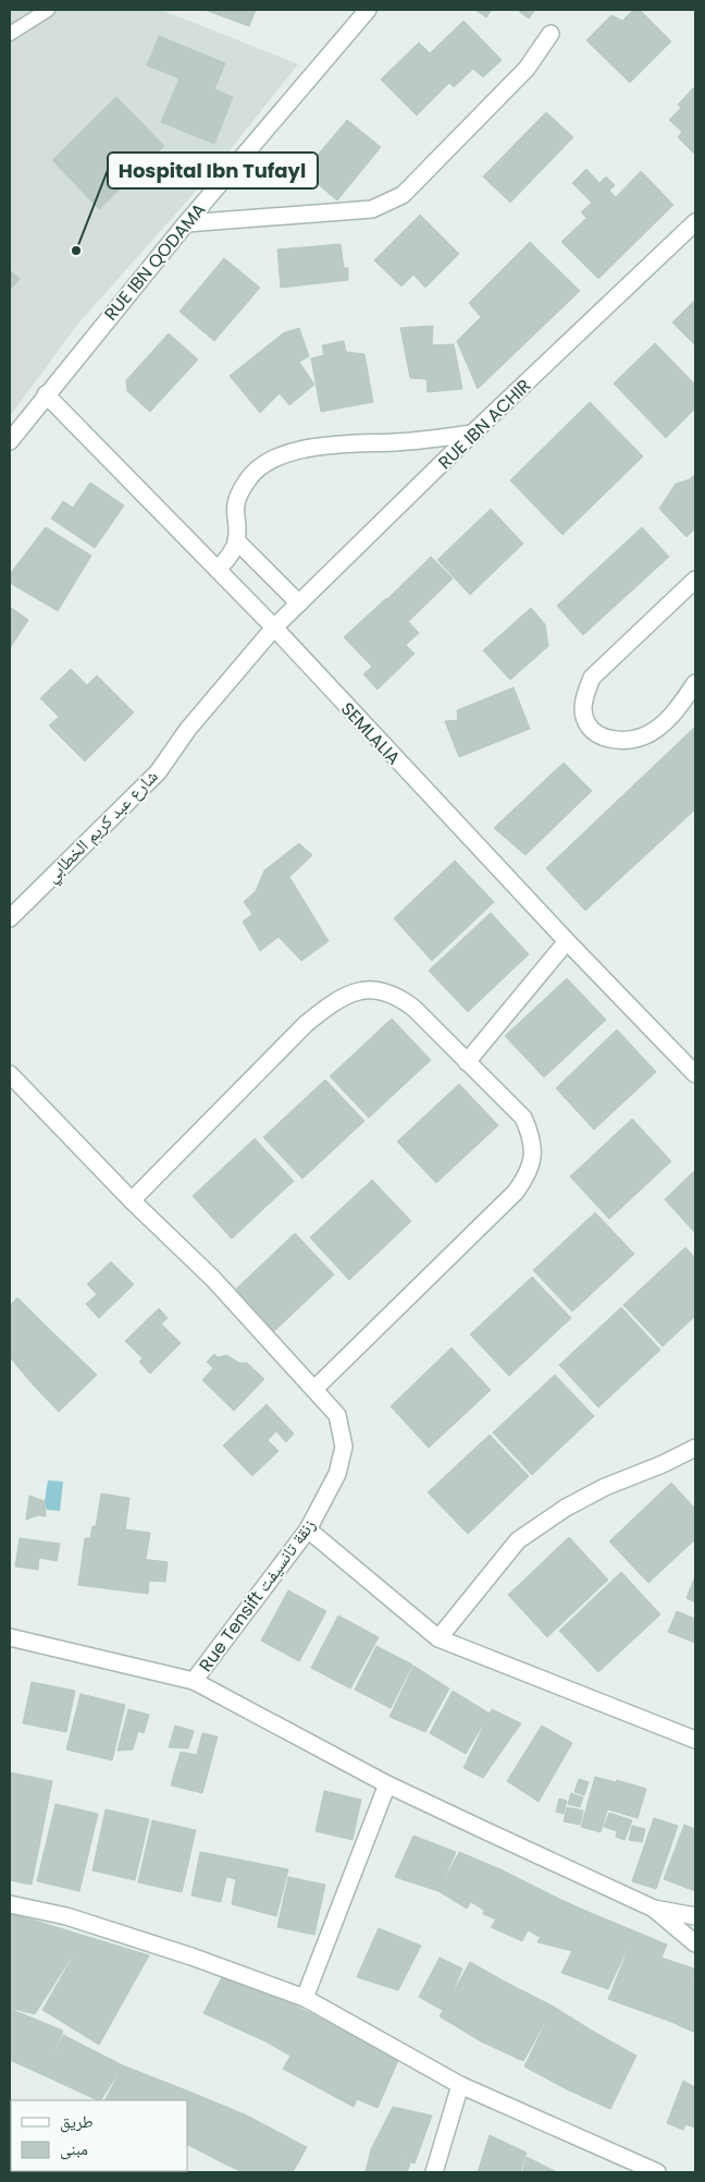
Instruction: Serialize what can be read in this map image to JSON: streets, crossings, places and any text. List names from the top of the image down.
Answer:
{
  "streets": {
    "street": [
      "RUE IBN QODAMA",
      "RUE IBN ACHIR",
      "SEMLALIA",
      "شارع عبد كريم الخطابي",
      "Rue Tensift زنقة تانسيفت"
    ]
  },
  "crossings": [
    ["RUE IBN QODAMA", "SEMLALIA"],
    ["RUE IBN ACHIR", "SEMLALIA"],
    ["RUE IBN ACHIR", "شارع عبد كريم الخطابي"],
    ["SEMLALIA", "شارع عبد كريم الخطابي"]
  ],
  "places": ["Hospital Ibn Tufayl"],
  "legend": ["طريق", "مبنى"]
}
